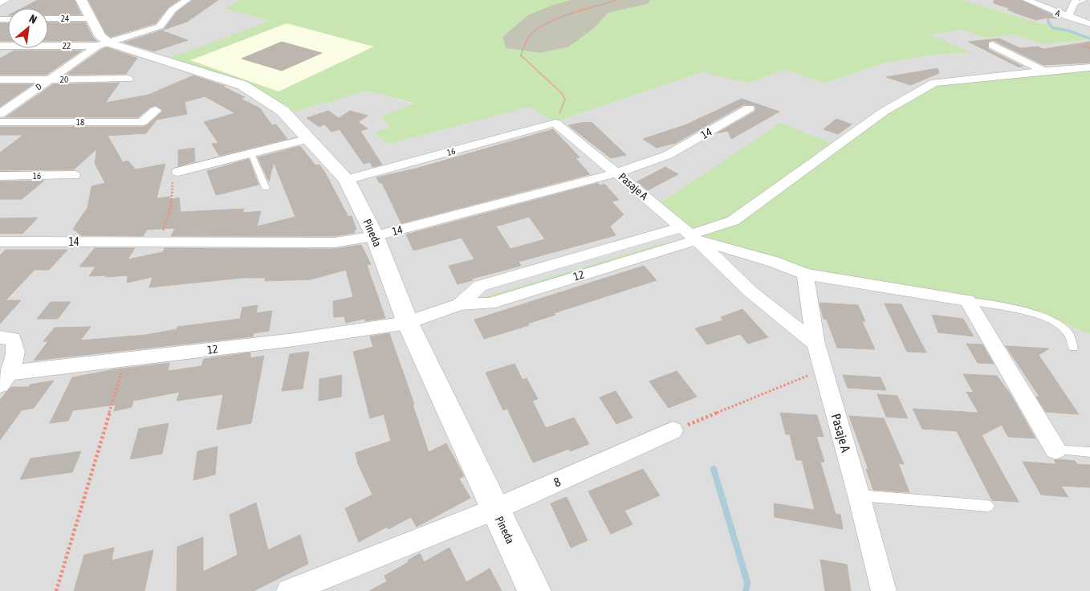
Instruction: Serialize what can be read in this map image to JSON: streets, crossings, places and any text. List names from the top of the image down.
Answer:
{
  "streets": {
    "street": [
      "A",
      "24",
      "22",
      "20",
      "D",
      "18",
      "14",
      "16",
      "Pasaje A",
      "Pineda",
      "12",
      "8"
    ]
  },
  "crossings": [
    ["24", "Pineda"],
    ["22", "D"],
    ["22", "Pineda"],
    ["20", "D"],
    ["14", "Pasaje A"],
    ["14", "Pineda"],
    ["16", "Pasaje A"],
    ["16", "Pineda"],
    ["Pasaje A", "12"],
    ["Pineda", "12"],
    ["Pineda", "8"]
  ],
  "north": "top right"
}
